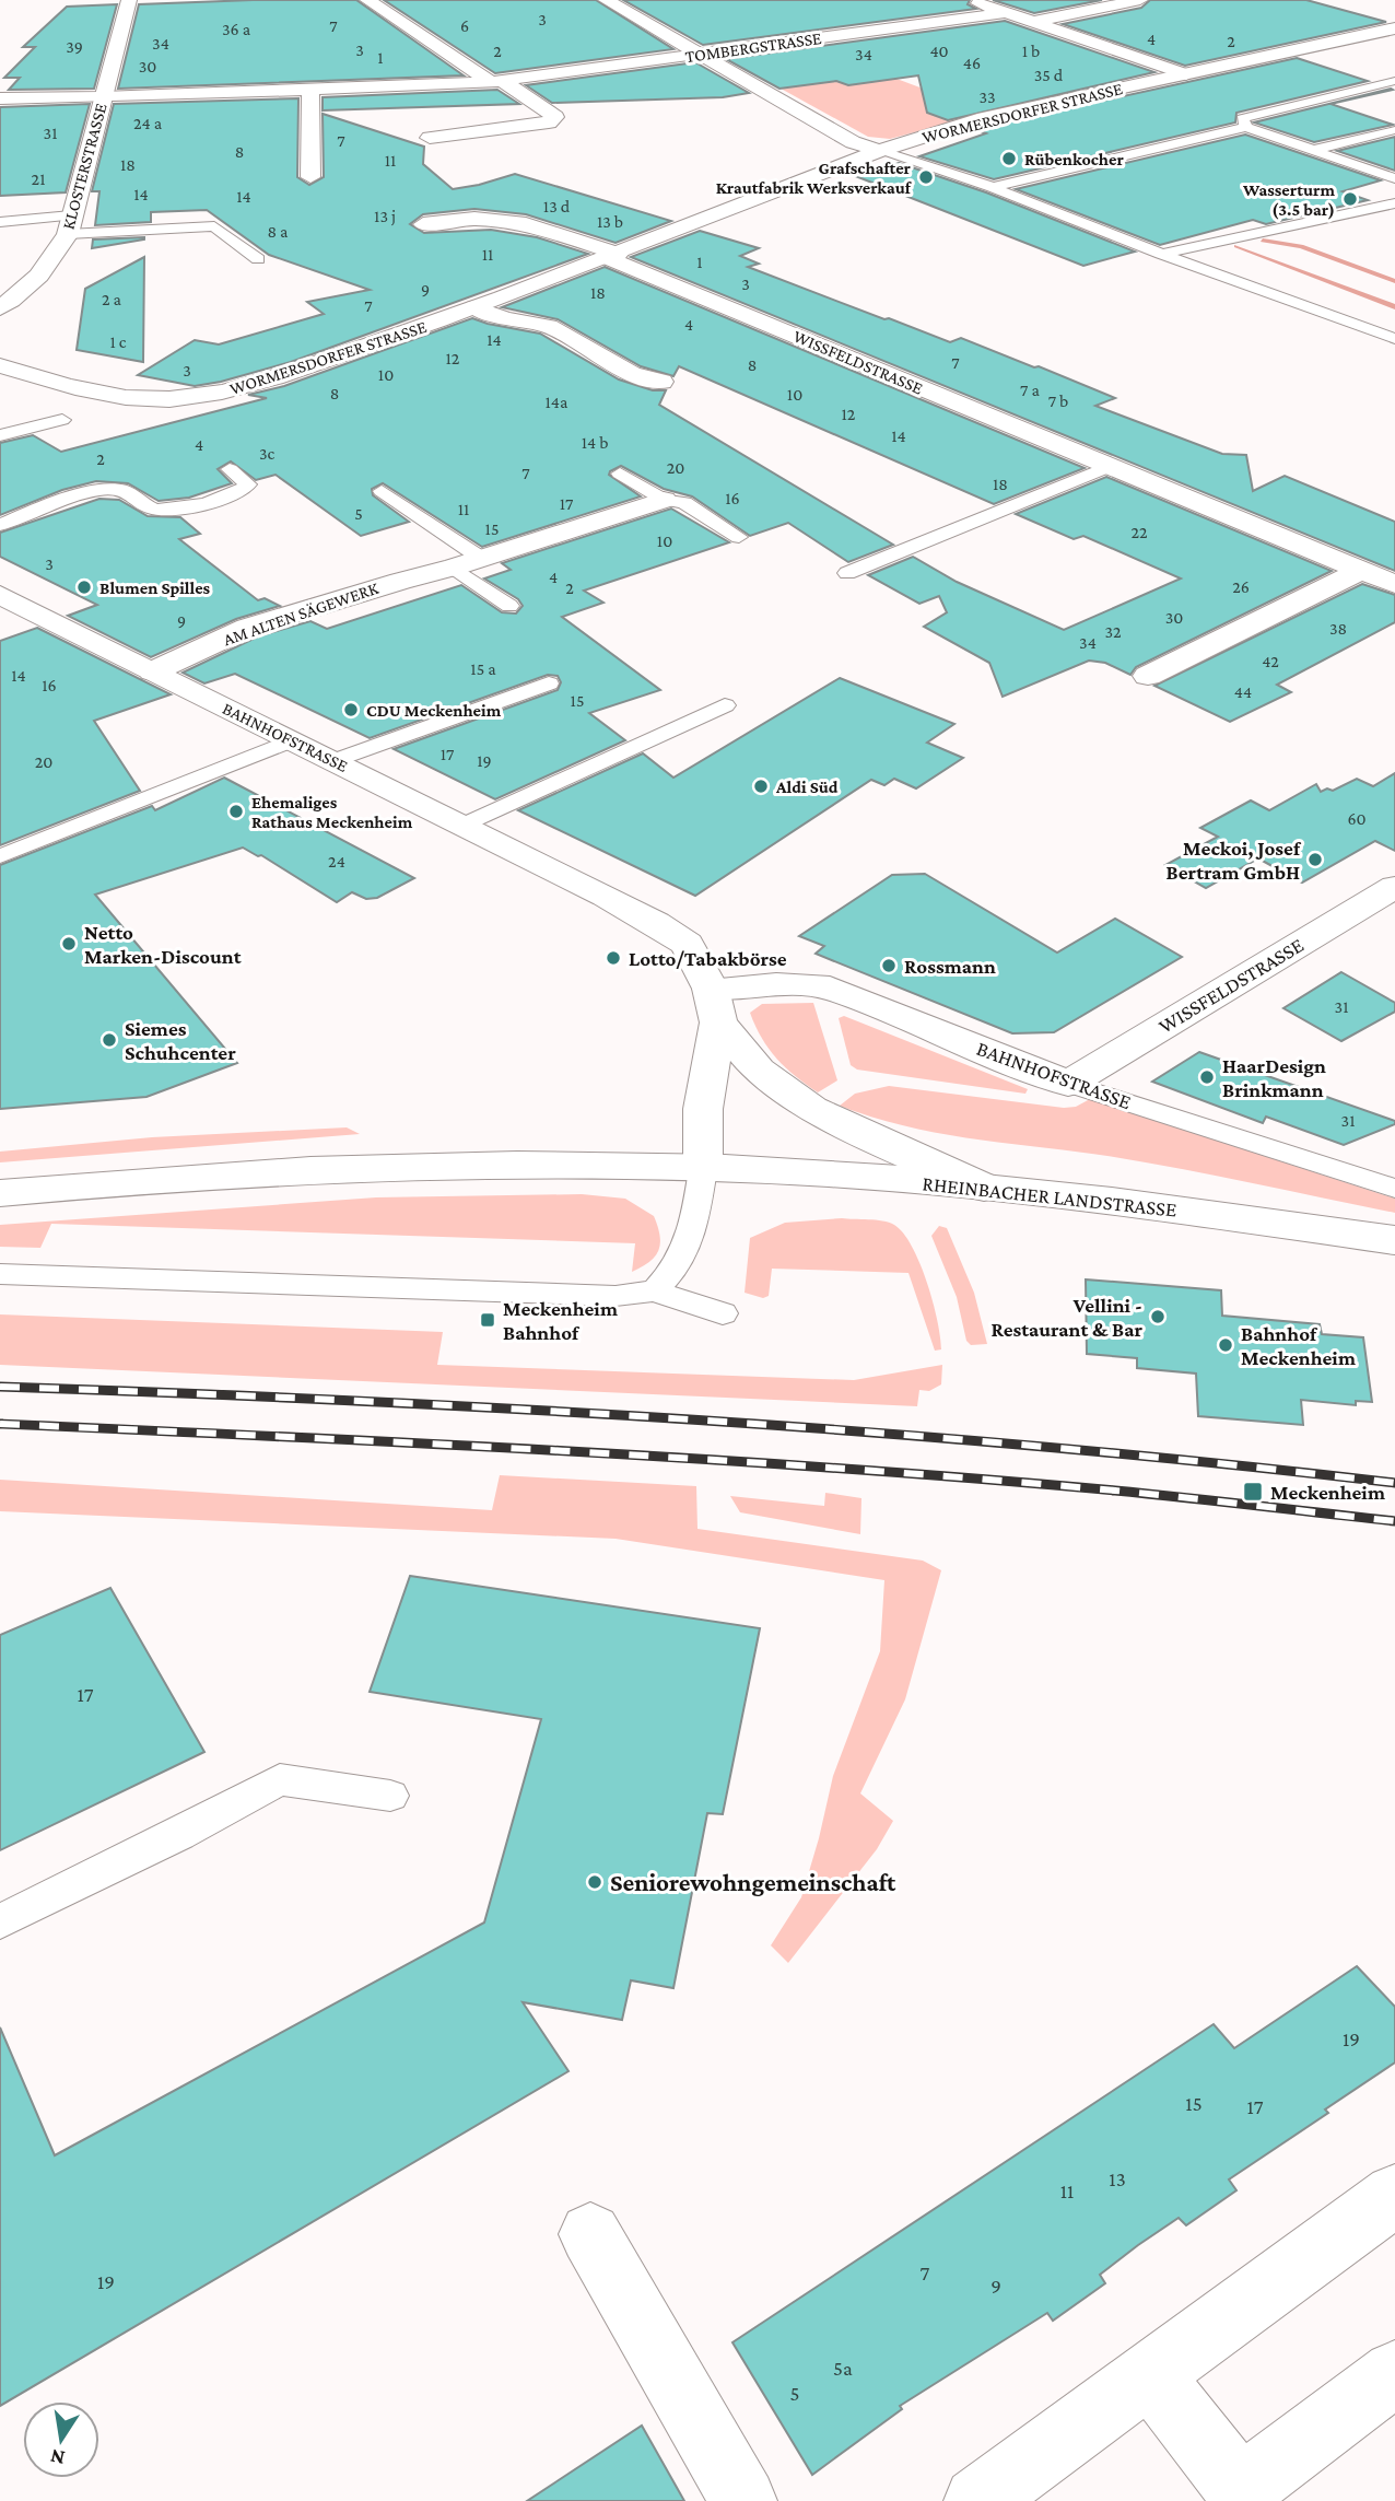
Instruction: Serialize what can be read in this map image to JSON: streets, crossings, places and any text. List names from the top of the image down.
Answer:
{
  "streets": {
    "street": [
      "TOMBERGSTRASSE",
      "WORMERSDORFER STRASSE",
      "KLOSTERSTRASSE",
      "WISSFELDSTRASSE",
      "AM ALTEN SÄGEWERK",
      "BAHNHOFSTRASSE",
      "RHEINBACHER LANDSTRASSE"
    ]
  },
  "crossings": [
    ["TOMBERGSTRASSE", "KLOSTERSTRASSE"],
    ["WORMERSDORFER STRASSE", "WISSFELDSTRASSE"],
    ["WISSFELDSTRASSE", "BAHNHOFSTRASSE"],
    ["AM ALTEN SÄGEWERK", "BAHNHOFSTRASSE"],
    ["BAHNHOFSTRASSE", "RHEINBACHER LANDSTRASSE"]
  ],
  "places": {
    "other": [
      "Rübenkocher",
      "Grafschafter Krautfabrik Werksverkauf",
      "Wasserturm (3.5 bar)",
      "Blumen Spilles",
      "CDU Meckenheim",
      "Aldi Süd",
      "Ehemaliges Rathaus Meckenheim",
      "Meckoi, Josef Bertram GmbH",
      "Netto Marken-Discount",
      "Lotto/Tabakbörse",
      "Rossmann",
      "Siemes Schuhcenter",
      "HaarDesign Brinkmann",
      "Vellini - Restaurant & Bar",
      "Bahnhof Meckenheim",
      "Seniorewohngemeinschaft"
    ],
    "transit": ["Meckenheim Bahnhof", "Meckenheim"]
  },
  "house_numbers": [
    "3",
    "7",
    "6",
    "36 a",
    "4",
    "2",
    "34",
    "39",
    "3",
    "2",
    "40",
    "1 b",
    "34",
    "1",
    "46",
    "30",
    "35 d",
    "33",
    "24 a",
    "31",
    "7",
    "8",
    "11",
    "18",
    "21",
    "14",
    "14",
    "13 d",
    "13 j",
    "13 b",
    "8 a",
    "11",
    "1",
    "3",
    "9",
    "18",
    "2 a",
    "7",
    "4",
    "14",
    "1 c",
    "12",
    "7",
    "8",
    "3",
    "10",
    "7 a",
    "8",
    "10",
    "7 b",
    "14a",
    "12",
    "14",
    "14 b",
    "4",
    "3c",
    "2",
    "20",
    "7",
    "18",
    "16",
    "17",
    "11",
    "5",
    "15",
    "22",
    "10",
    "3",
    "4",
    "26",
    "2",
    "30",
    "9",
    "38",
    "32",
    "34",
    "42",
    "15 a",
    "14",
    "16",
    "44",
    "15",
    "17",
    "19",
    "20",
    "60",
    "24",
    "31",
    "31",
    "17",
    "19",
    "15",
    "17",
    "13",
    "11",
    "7",
    "19",
    "9",
    "5a",
    "5"
  ],
  "north": "bottom"
}
